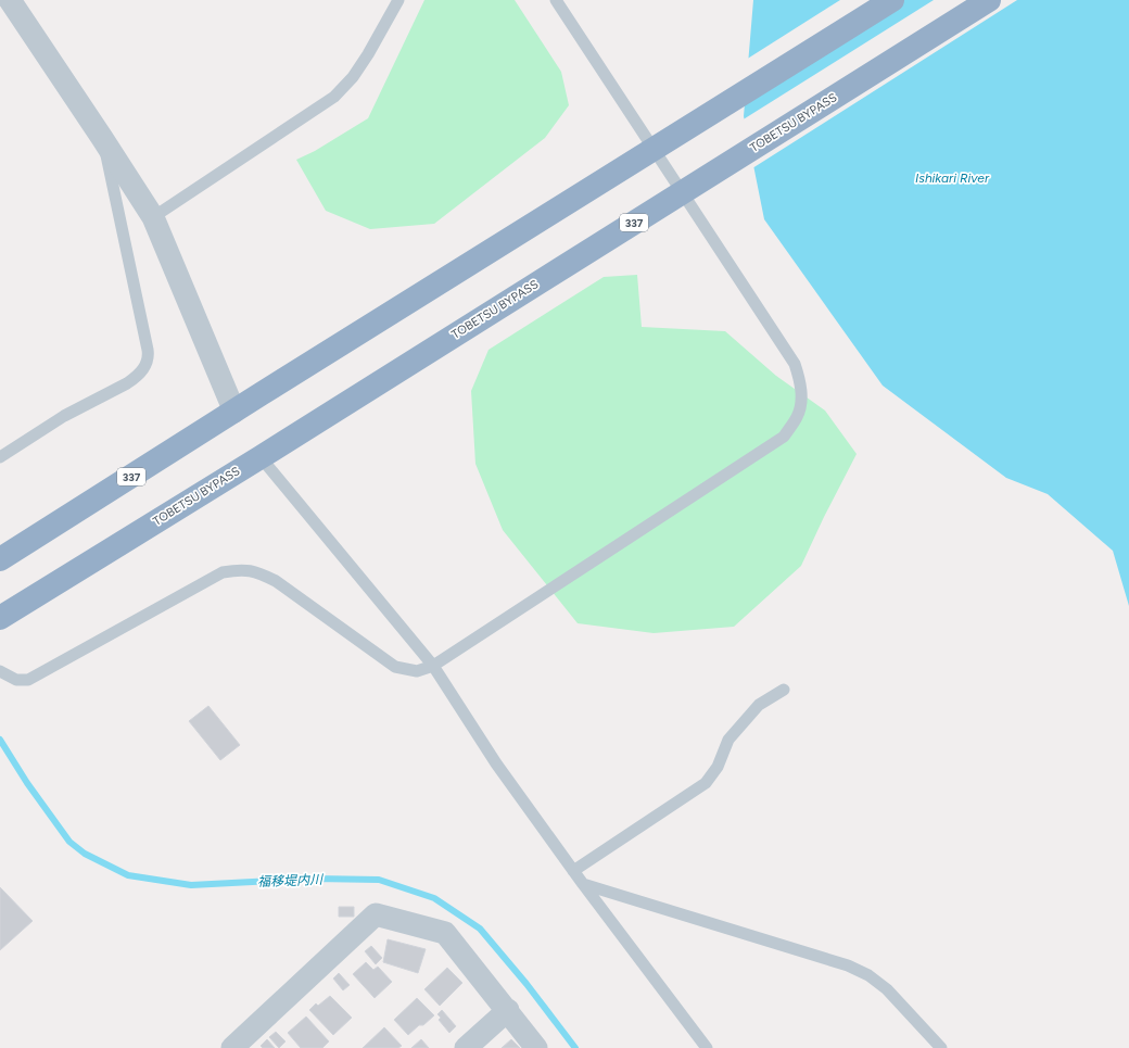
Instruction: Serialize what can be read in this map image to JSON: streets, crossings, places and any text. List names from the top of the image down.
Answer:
{
  "streets": {
    "highway": ["TOBETSU BYPASS", "337"]
  },
  "water": ["Ishikari River", "福移堤内川"]
}
